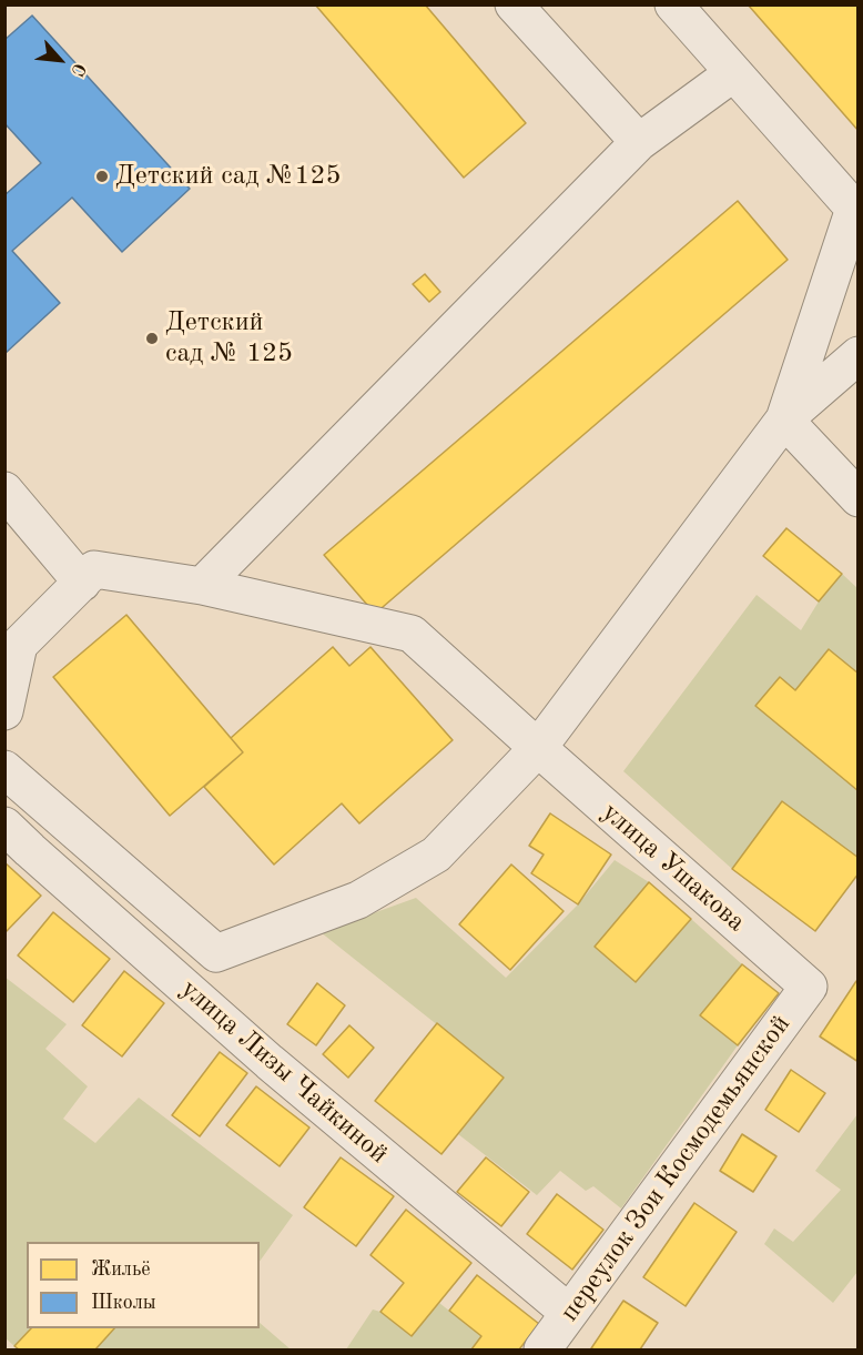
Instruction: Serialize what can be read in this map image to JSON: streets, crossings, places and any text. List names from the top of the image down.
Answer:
{
  "streets": {
    "street": ["улица Ушакова", "улица Лизы Чайкиной", "переулок Зои Космодемьянской"]
  },
  "crossings": [
    ["улица Ушакова", "переулок Зои Космодемьянской"],
    ["улица Лизы Чайкиной", "переулок Зои Космодемьянской"]
  ],
  "places": ["Детский сад №125", "Детский сад № 125"],
  "legend": ["Жильё", "Школы"],
  "north": "bottom right"
}
